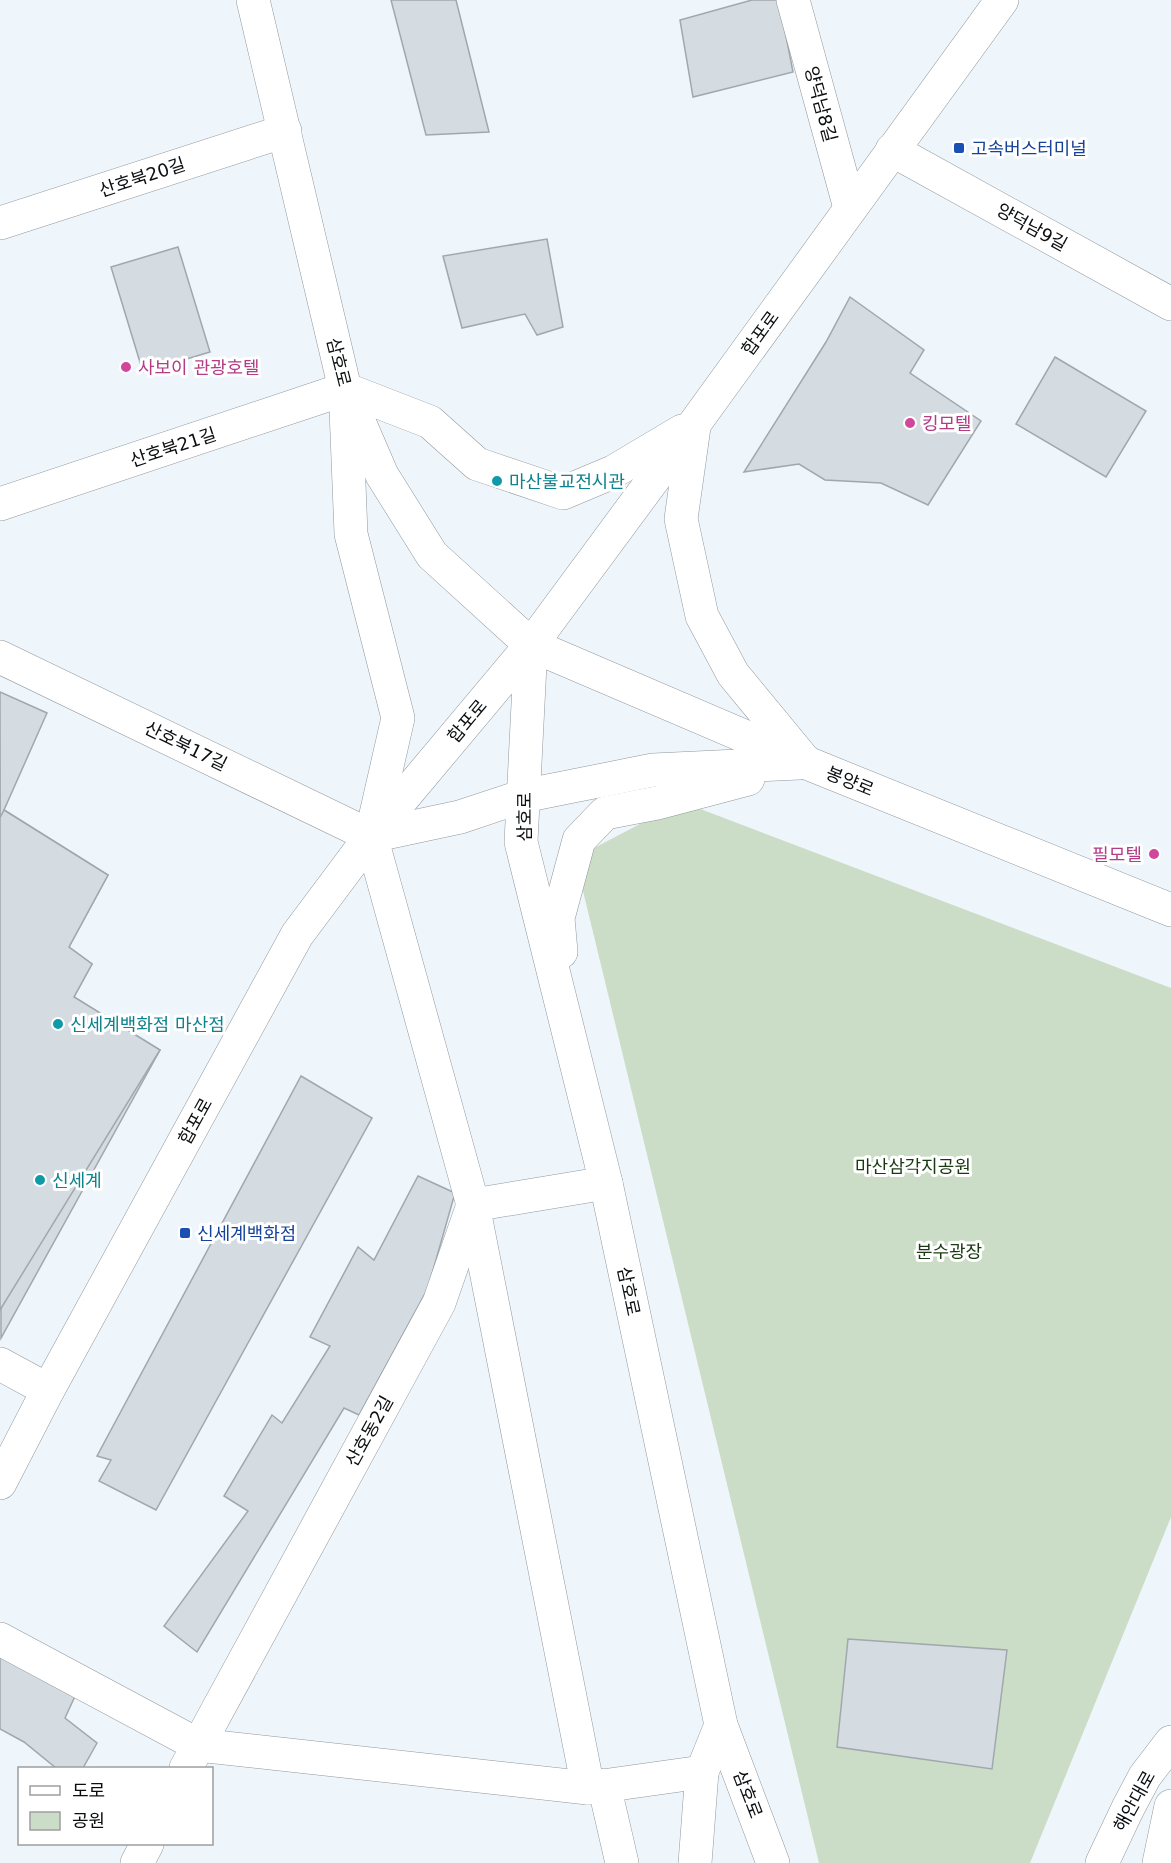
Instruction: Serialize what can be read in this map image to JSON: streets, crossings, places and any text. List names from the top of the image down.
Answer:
{
  "streets": {
    "main road": [
      "양덕남8길",
      "산호북20길",
      "양덕남9길",
      "합포로",
      "삼호로",
      "산호북21길",
      "산호북17길",
      "봉양로",
      "산호동2길",
      "해안대로"
    ]
  },
  "crossings": [
    ["양덕남8길", "합포로"],
    ["산호북20길", "삼호로"],
    ["양덕남9길", "합포로"],
    ["합포로", "삼호로"],
    ["합포로", "산호북17길"],
    ["합포로", "봉양로"],
    ["삼호로", "산호북21길"],
    ["삼호로", "봉양로"]
  ],
  "parks": ["마산삼각지공원", "분수광장"],
  "places": {
    "transit": ["고속버스터미널", "신세계백화점"],
    "other": [
      "사보이 관광호텔",
      "킹모텔",
      "마산불교전시관",
      "필모텔",
      "신세계백화점 마산점",
      "신세계"
    ]
  },
  "legend": ["도로", "공원"]
}
